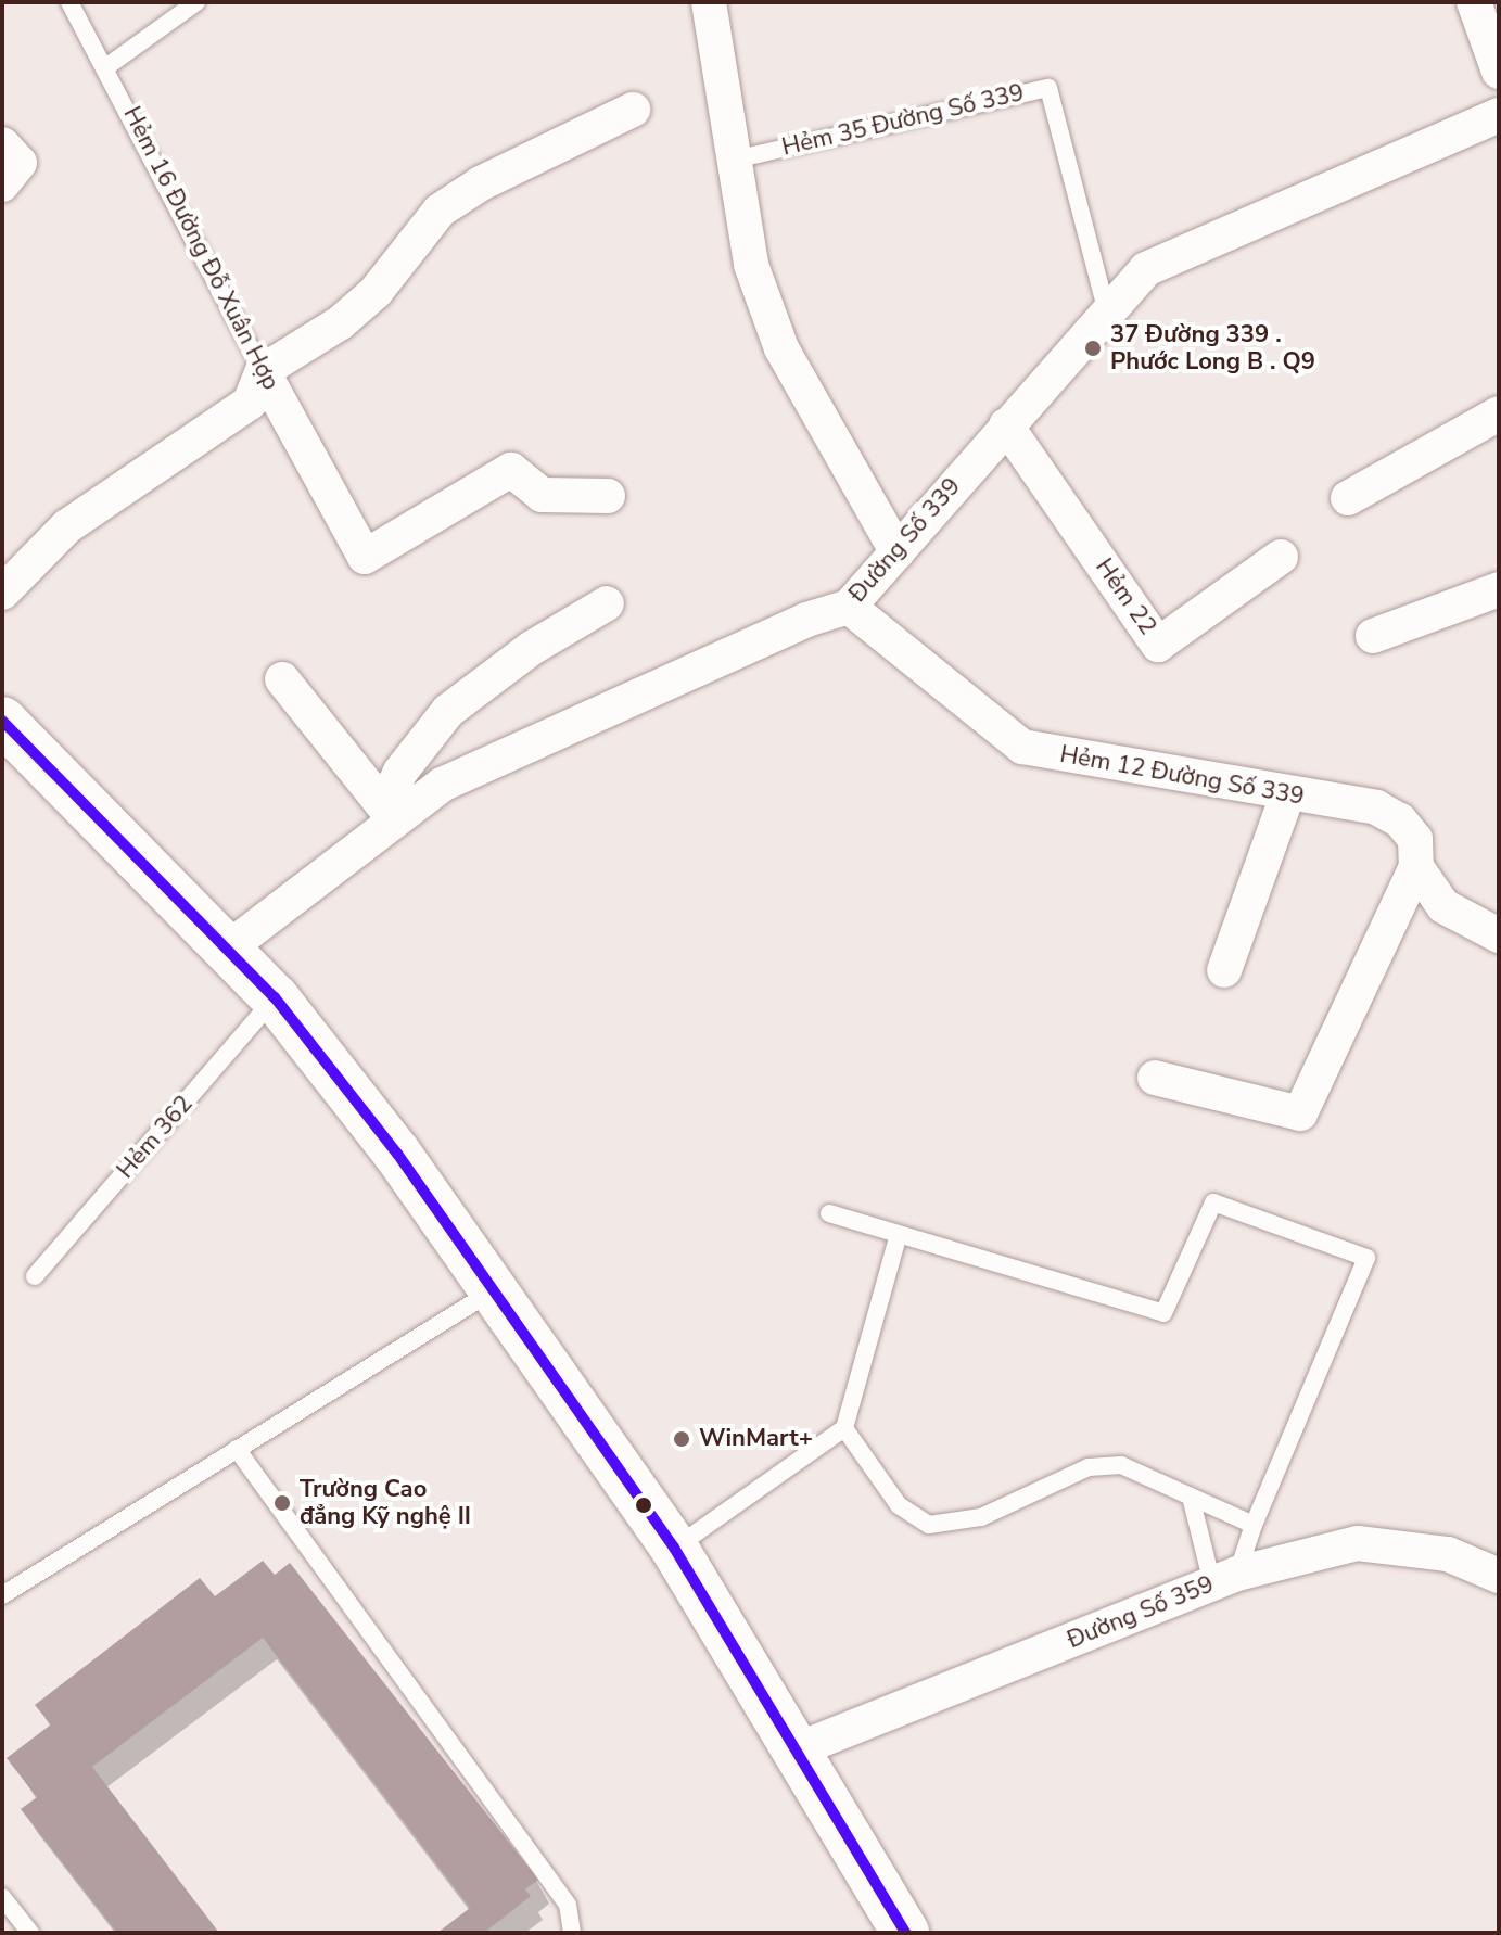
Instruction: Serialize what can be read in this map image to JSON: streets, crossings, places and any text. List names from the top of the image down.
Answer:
{
  "streets": {
    "street": [
      "Hẻm 16 Đường Đỗ Xuân Hợp",
      "Đường Số 339",
      "Hẻm 22",
      "Hẻm 12 Đường Số 339",
      "Đường Số 359"
    ],
    "lane": ["Hẻm 35 Đường Số 339", "Hẻm 362"]
  },
  "crossings": [
    ["Hẻm 35 Đường Số 339", "Đường Số 339"],
    ["Đường Số 339", "Hẻm 22"],
    ["Đường Số 339", "Hẻm 12 Đường Số 339"]
  ],
  "places": ["37 Đường 339 . Phước Long B . Q9", "WinMart+", "Trường Cao đẳng Kỹ nghệ II"]
}
